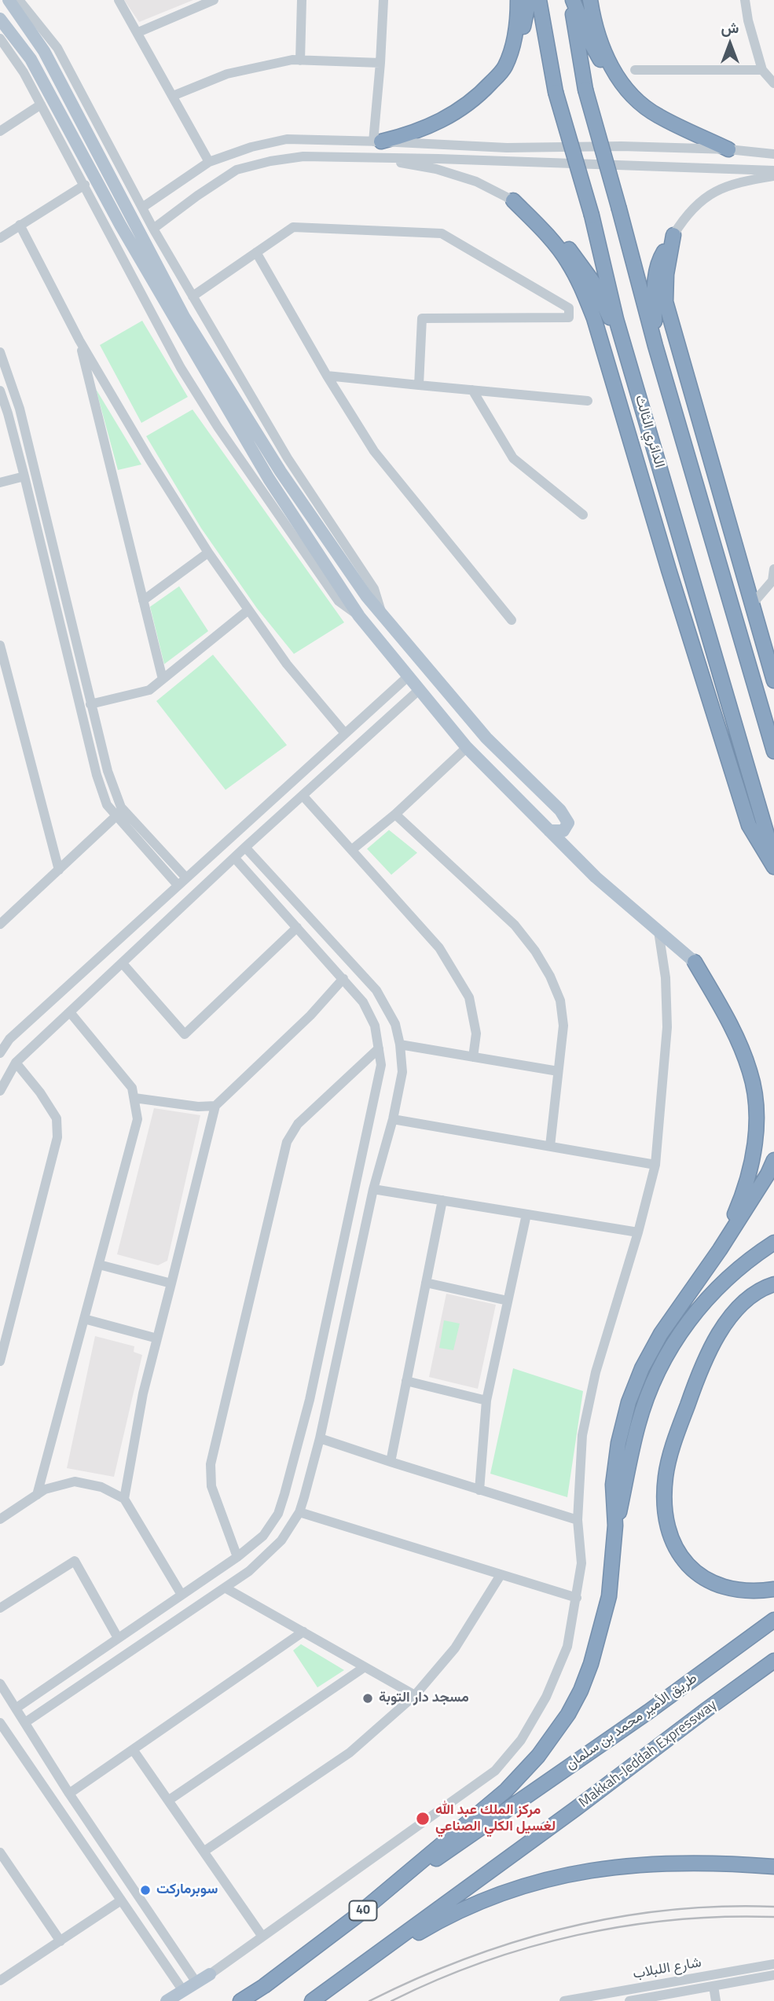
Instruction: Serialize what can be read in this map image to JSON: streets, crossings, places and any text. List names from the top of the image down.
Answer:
{
  "streets": {
    "highway": [
      "الدائري الثالث",
      "طريق الأمير محمد بن سلمان",
      "Makkah-Jeddah Expressway",
      "40"
    ],
    "street": ["شارع اللبلاب"]
  },
  "crossings": [
    ["طريق الأمير محمد بن سلمان", "40"]
  ],
  "places": ["مسجد دار التوبة", "مركز الملك عبد الله لغسيل الكلي الصناعي", "سوبرماركت"],
  "north": "top"
}
